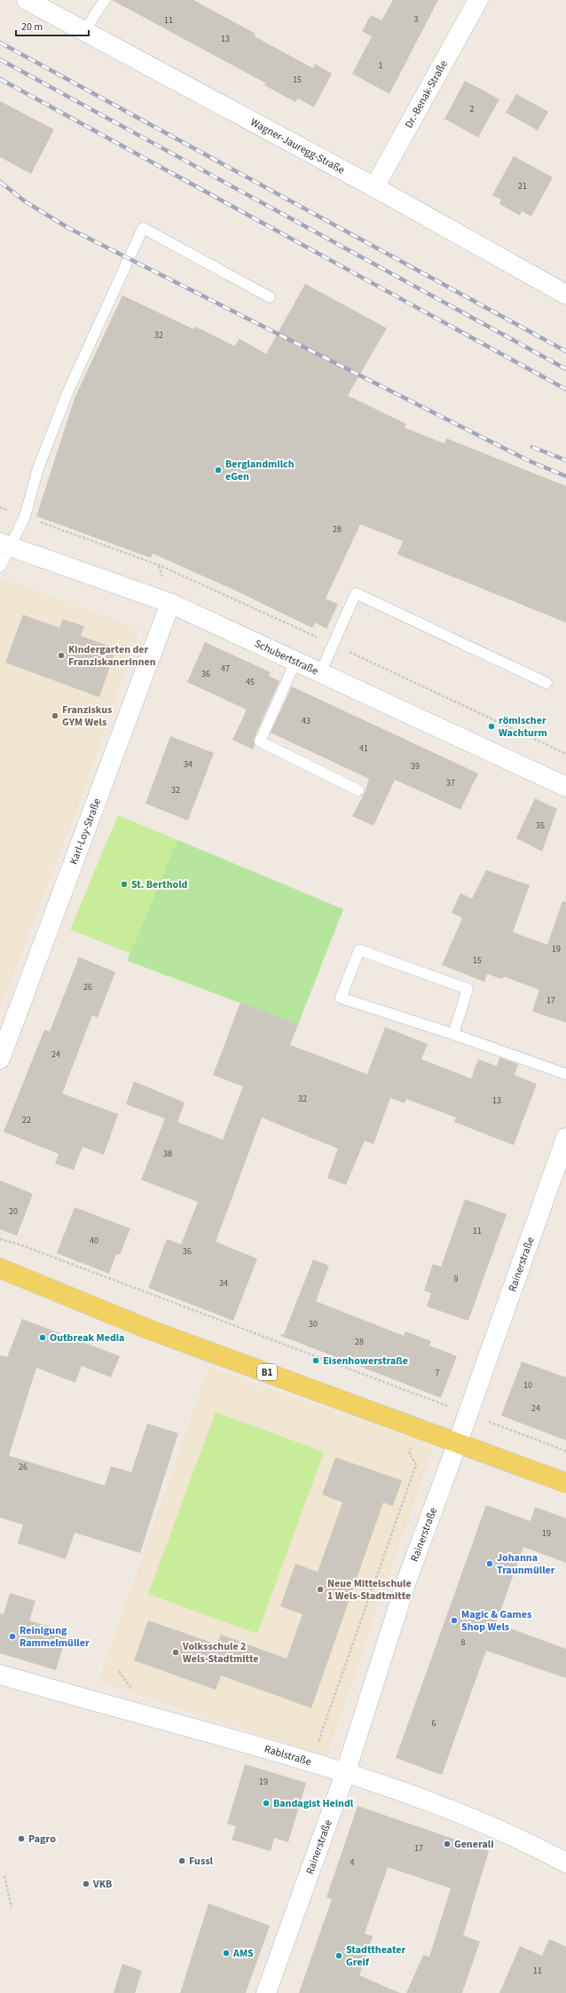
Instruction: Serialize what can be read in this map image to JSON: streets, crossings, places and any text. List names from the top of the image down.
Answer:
{
  "streets": {
    "main road": ["B1"],
    "street": [
      "Dr.-Benak-Straße",
      "Wagner-Jauregg-Straße",
      "Schubertstraße",
      "Karl-Loy-Straße",
      "Rainerstraße",
      "Rablstraße"
    ]
  },
  "crossings": [
    ["Dr.-Benak-Straße", "Wagner-Jauregg-Straße"],
    ["Schubertstraße", "Karl-Loy-Straße"],
    ["Rainerstraße", "B1"],
    ["Rainerstraße", "Rablstraße"]
  ],
  "places": [
    "Berglandmilch eGen",
    "Kindergarten der Franziskanerinnen",
    "Franziskus GYM Wels",
    "römischer Wachturm",
    "St. Berthold",
    "Outbreak Media",
    "Eisenhowerstraße",
    "Johanna Traunmüller",
    "Neue Mittelschule 1 Wels-Stadtmitte",
    "Magic & Games Shop Wels",
    "Reinigung Rammelmüller",
    "Volksschule 2 Wels-Stadtmitte",
    "Bandagist Heindl",
    "Pagro",
    "Generali",
    "Fussl",
    "VKB",
    "AMS",
    "Stadttheater Greif"
  ],
  "house_numbers": [
    "3",
    "11",
    "13",
    "1",
    "15",
    "2",
    "21",
    "32",
    "28",
    "47",
    "36",
    "45",
    "43",
    "41",
    "34",
    "39",
    "37",
    "32",
    "35",
    "19",
    "15",
    "26",
    "17",
    "24",
    "32",
    "13",
    "22",
    "38",
    "20",
    "11",
    "40",
    "36",
    "9",
    "34",
    "30",
    "28",
    "7",
    "10",
    "24",
    "26",
    "19",
    "8",
    "6",
    "19",
    "17",
    "4",
    "11"
  ],
  "scale_bar": "20 m"
}
